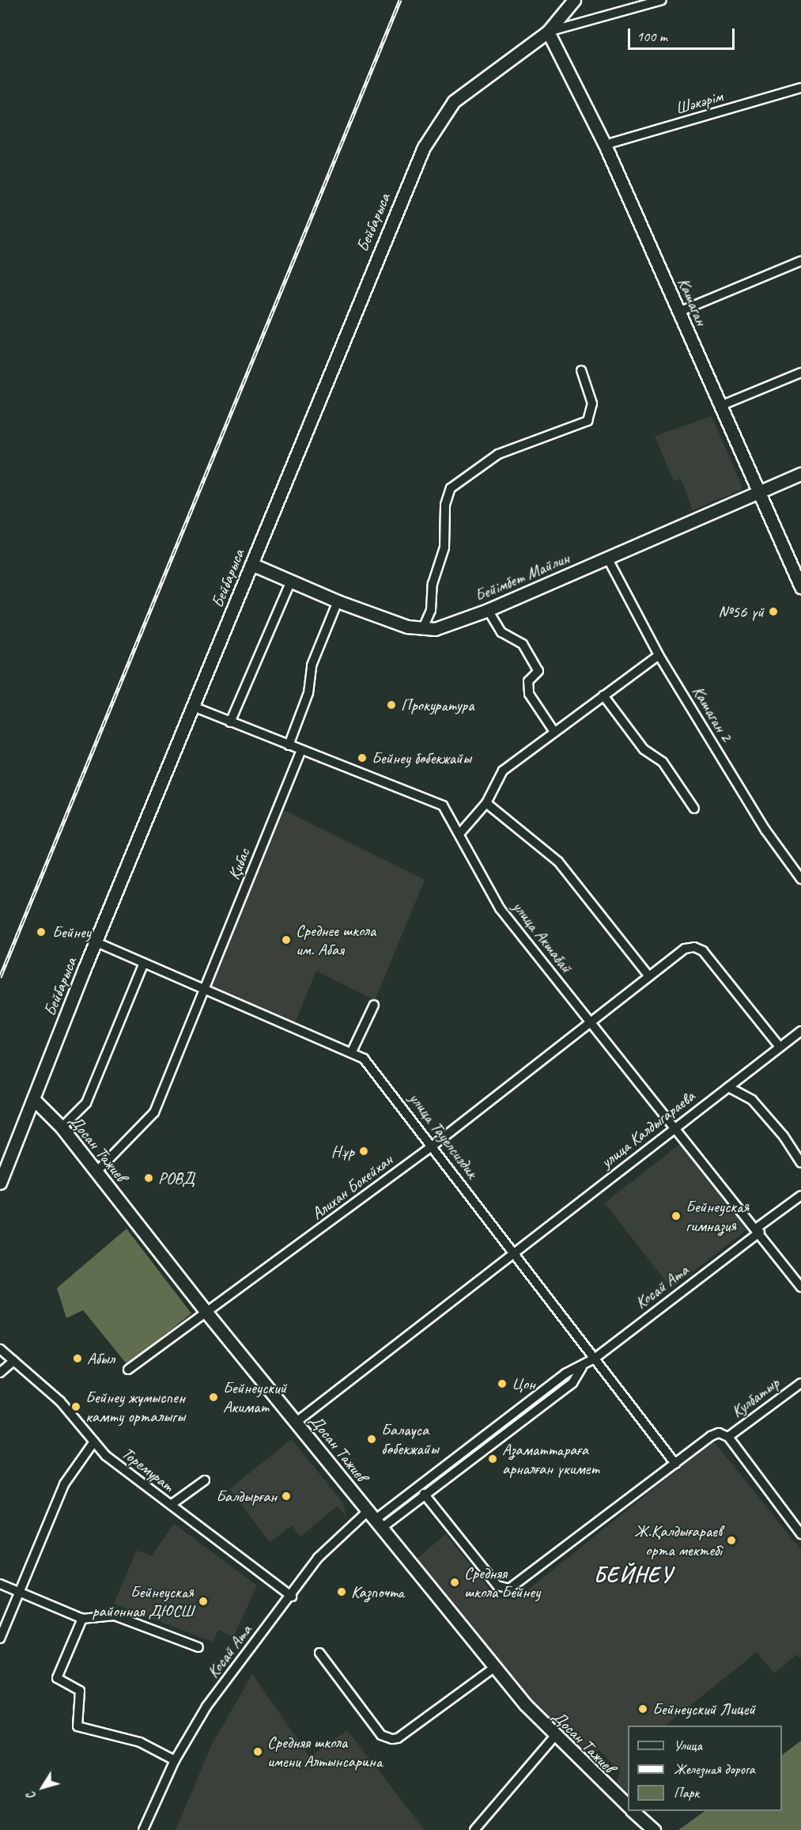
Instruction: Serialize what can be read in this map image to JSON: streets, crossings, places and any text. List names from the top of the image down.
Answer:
{
  "streets": {
    "street": [
      "Шәкәрім",
      "Бейбарыса",
      "Кашаган",
      "Бейімбет Майлин",
      "Кашаган 2",
      "Қибас",
      "улица Акшабай",
      "улица Калдыгараева",
      "улица Тауелсиздик",
      "Досан Тажиев",
      "Алихан Бокейхан",
      "Косай Ата",
      "Кулбатыр",
      "Торемурат"
    ]
  },
  "crossings": [
    ["Шәкәрім", "Кашаган"],
    ["Бейбарыса", "Кашаган"],
    ["Бейбарыса", "Бейімбет Майлин"],
    ["Бейбарыса", "улица Акшабай"],
    ["Бейбарыса", "улица Тауелсиздик"],
    ["Бейбарыса", "Досан Тажиев"],
    ["Кашаган", "Бейімбет Майлин"],
    ["Бейімбет Майлин", "Кашаган 2"],
    ["Қибас", "улица Акшабай"],
    ["Қибас", "улица Тауелсиздик"],
    ["Қибас", "Досан Тажиев"],
    ["улица Акшабай", "улица Калдыгараева"],
    ["улица Акшабай", "Алихан Бокейхан"],
    ["улица Акшабай", "Косай Ата"],
    ["улица Калдыгараева", "улица Тауелсиздик"],
    ["улица Калдыгараева", "Досан Тажиев"],
    ["улица Калдыгараева", "Алихан Бокейхан"],
    ["улица Тауелсиздик", "Алихан Бокейхан"],
    ["улица Тауелсиздик", "Косай Ата"],
    ["Досан Тажиев", "Алихан Бокейхан"],
    ["Досан Тажиев", "Косай Ата"],
    ["Косай Ата", "Торемурат"]
  ],
  "districts": ["БЕЙНЕУ"],
  "places": [
    "№56 үй",
    "Прокуратура",
    "Бейнеу бөбекжайы",
    "Бейнеу",
    "Среднее школа им. Абая",
    "Нұр",
    "РОВД",
    "Бейнеуская гимназия",
    "Абыл",
    "Цон",
    "Бейнеуский Акимат",
    "Бейнеу жумыспен камту орталыгы",
    "Балауса бөбекжайы",
    "Азаматтараға арналған үкимет",
    "Балдырған",
    "Ж.Қалдығараев орта мектебі",
    "Средняя школа Бейнеу",
    "Казпочта",
    "Бейнеуская районная ДЮСШ",
    "Бейнеуский Лицей",
    "Средняя школа имени Алтынсарина"
  ],
  "legend": ["Улица", "Железная дорога", "Парк"],
  "scale_bar": "100 m",
  "north": "bottom left"
}
